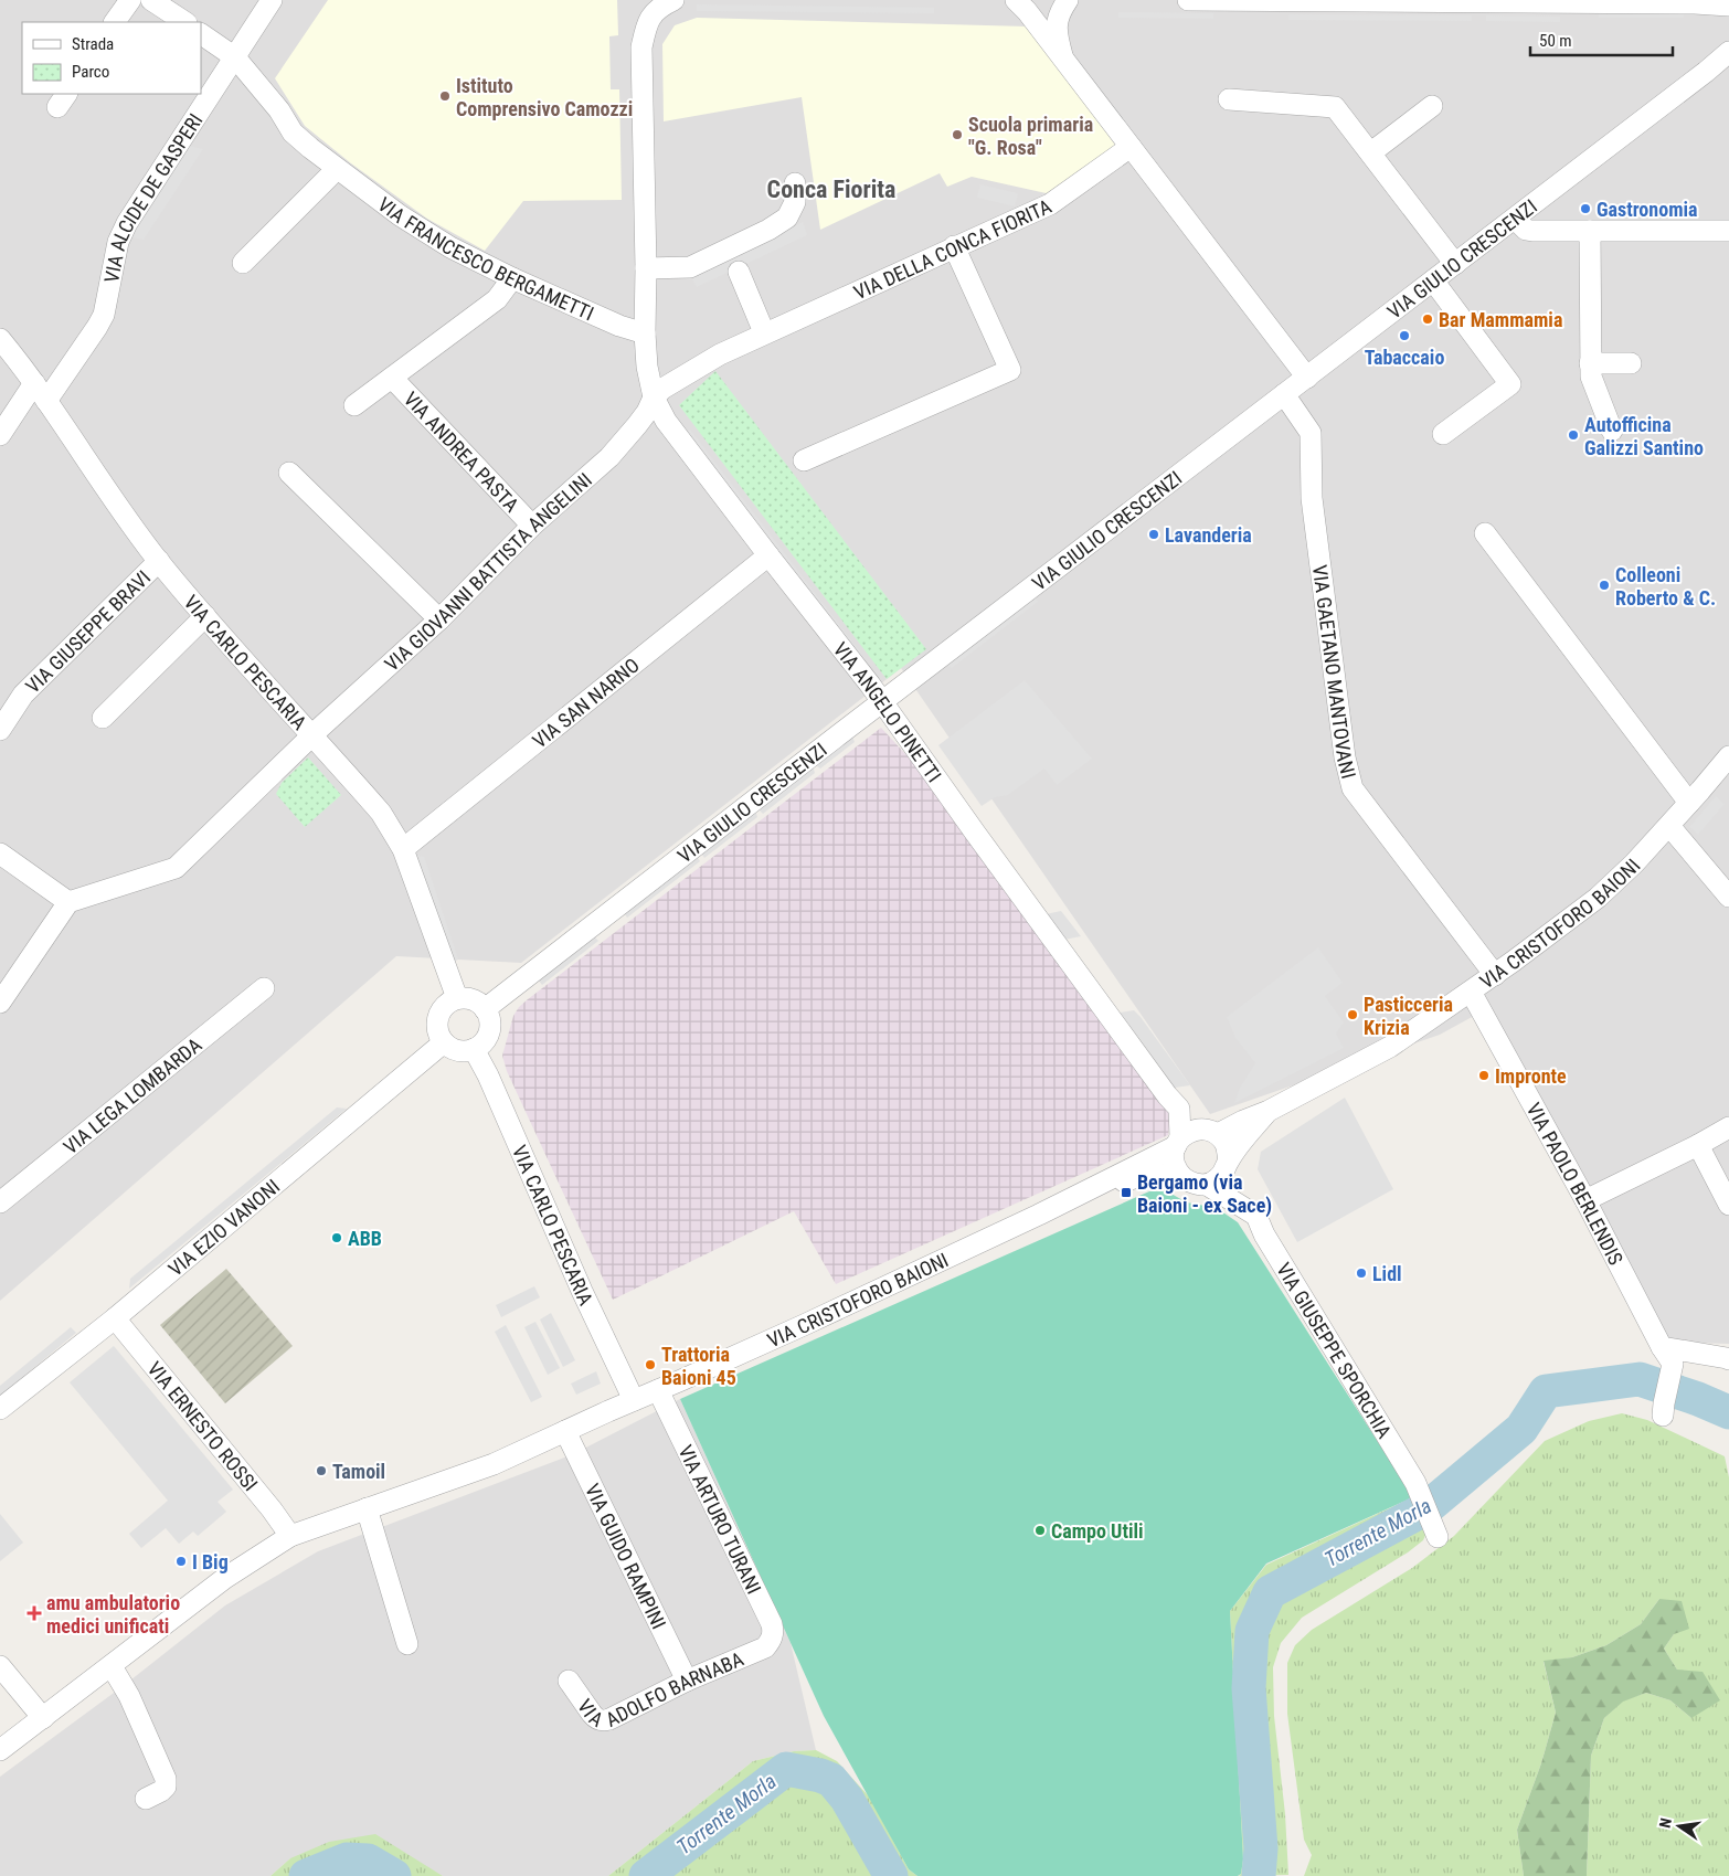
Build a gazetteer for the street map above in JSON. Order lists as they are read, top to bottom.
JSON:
{
  "streets": {
    "street": [
      "VIA ALCIDE DE GASPERI",
      "VIA DELLA CONCA FIORITA",
      "VIA FRANCESCO BERGAMETTI",
      "VIA GIULIO CRESCENZI",
      "VIA ANDREA PASTA",
      "VIA GIOVANNI BATTISTA ANGELINI",
      "VIA GIUSEPPE BRAVI",
      "VIA CARLO PESCARIA",
      "VIA GAETANO MANTOVANI",
      "VIA SAN NARNO",
      "VIA ANGELO PINETTI",
      "VIA CRISTOFORO BAIONI",
      "VIA LEGA LOMBARDA",
      "VIA PAOLO BERLENDIS",
      "VIA EZIO VANONI",
      "VIA GIUSEPPE SPORCHIA",
      "VIA ERNESTO ROSSI",
      "VIA ARTURO TURANI",
      "VIA GUIDO RAMPINI",
      "VIA ADOLFO BARNABA"
    ]
  },
  "crossings": [
    ["VIA ALCIDE DE GASPERI", "VIA FRANCESCO BERGAMETTI"],
    ["VIA ALCIDE DE GASPERI", "VIA CARLO PESCARIA"],
    ["VIA DELLA CONCA FIORITA", "VIA GIOVANNI BATTISTA ANGELINI"],
    ["VIA DELLA CONCA FIORITA", "VIA ANGELO PINETTI"],
    ["VIA FRANCESCO BERGAMETTI", "VIA ANDREA PASTA"],
    ["VIA FRANCESCO BERGAMETTI", "VIA ANGELO PINETTI"],
    ["VIA GIULIO CRESCENZI", "VIA CARLO PESCARIA"],
    ["VIA GIULIO CRESCENZI", "VIA GAETANO MANTOVANI"],
    ["VIA GIULIO CRESCENZI", "VIA ANGELO PINETTI"],
    ["VIA GIULIO CRESCENZI", "VIA EZIO VANONI"],
    ["VIA ANDREA PASTA", "VIA GIOVANNI BATTISTA ANGELINI"],
    ["VIA GIOVANNI BATTISTA ANGELINI", "VIA CARLO PESCARIA"],
    ["VIA GIOVANNI BATTISTA ANGELINI", "VIA ANGELO PINETTI"],
    ["VIA GIUSEPPE BRAVI", "VIA CARLO PESCARIA"],
    ["VIA CARLO PESCARIA", "VIA SAN NARNO"],
    ["VIA CARLO PESCARIA", "VIA CRISTOFORO BAIONI"],
    ["VIA CARLO PESCARIA", "VIA EZIO VANONI"],
    ["VIA GAETANO MANTOVANI", "VIA CRISTOFORO BAIONI"],
    ["VIA SAN NARNO", "VIA ANGELO PINETTI"],
    ["VIA ANGELO PINETTI", "VIA CRISTOFORO BAIONI"],
    ["VIA ANGELO PINETTI", "VIA GIUSEPPE SPORCHIA"],
    ["VIA CRISTOFORO BAIONI", "VIA PAOLO BERLENDIS"],
    ["VIA CRISTOFORO BAIONI", "VIA GIUSEPPE SPORCHIA"],
    ["VIA CRISTOFORO BAIONI", "VIA ERNESTO ROSSI"],
    ["VIA CRISTOFORO BAIONI", "VIA ARTURO TURANI"],
    ["VIA CRISTOFORO BAIONI", "VIA GUIDO RAMPINI"],
    ["VIA EZIO VANONI", "VIA ERNESTO ROSSI"],
    ["VIA ARTURO TURANI", "VIA ADOLFO BARNABA"],
    ["VIA GUIDO RAMPINI", "VIA ADOLFO BARNABA"]
  ],
  "districts": ["Conca Fiorita"],
  "water": ["Torrente Morla"],
  "places": {
    "other": [
      "Istituto Comprensivo Camozzi",
      "Scuola primaria \"G. Rosa\"",
      "Gastronomia",
      "Bar Mammamia",
      "Tabaccaio",
      "Autofficina Galizzi Santino",
      "Lavanderia",
      "Colleoni Roberto & C.",
      "Pasticceria Krizia",
      "Impronte",
      "ABB",
      "Lidl",
      "Trattoria Baioni 45",
      "Tamoil",
      "Campo Utili",
      "I Big"
    ],
    "transit": ["Bergamo (via Baioni - ex Sace)"],
    "health": ["amu ambulatorio medici unificati"]
  },
  "legend": ["Strada", "Parco"],
  "scale_bar": "50 m",
  "north": "left"
}
